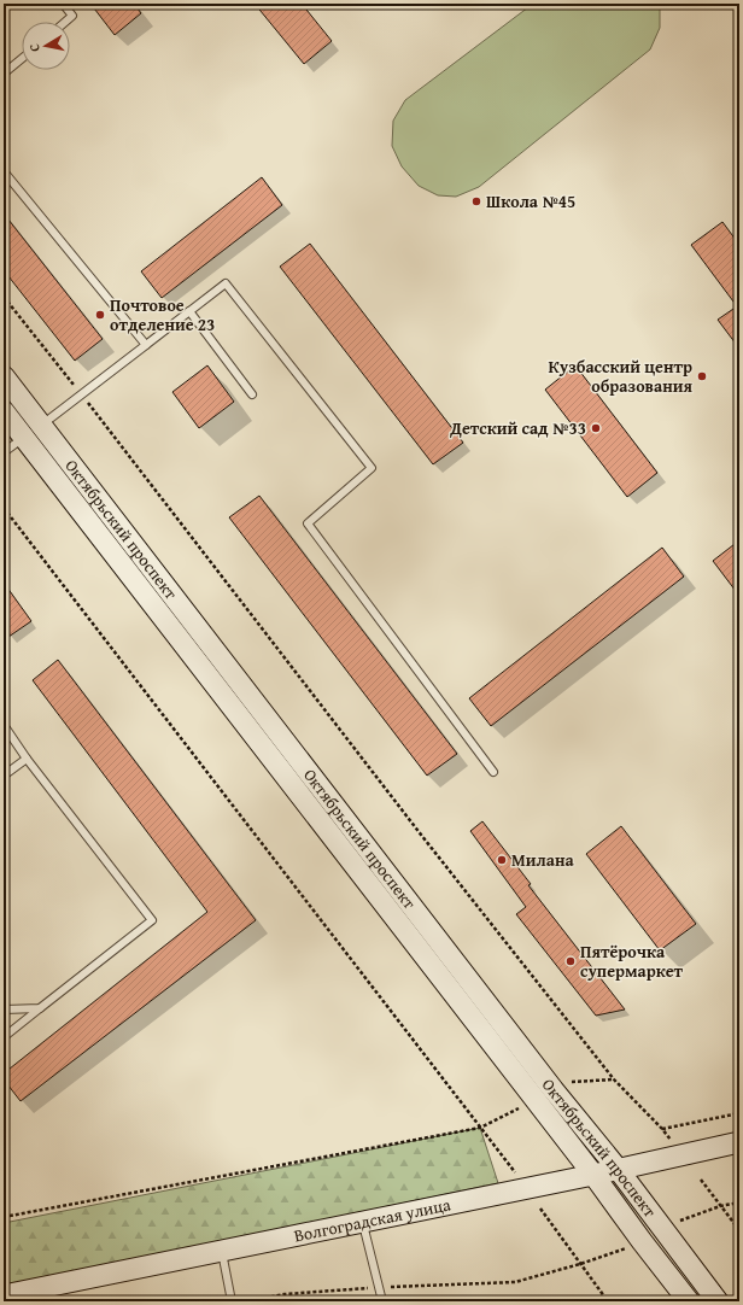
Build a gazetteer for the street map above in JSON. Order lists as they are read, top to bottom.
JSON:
{
  "streets": {
    "main road": ["Октябрьский проспект", "Волгоградская улица"]
  },
  "crossings": [
    ["Октябрьский проспект", "Волгоградская улица"]
  ],
  "places": [
    "Школа №45",
    "Почтовое отделение 23",
    "Кузбасский центр образования",
    "Детский сад №33",
    "Милана",
    "Пятёрочка супермаркет"
  ],
  "north": "left"
}
